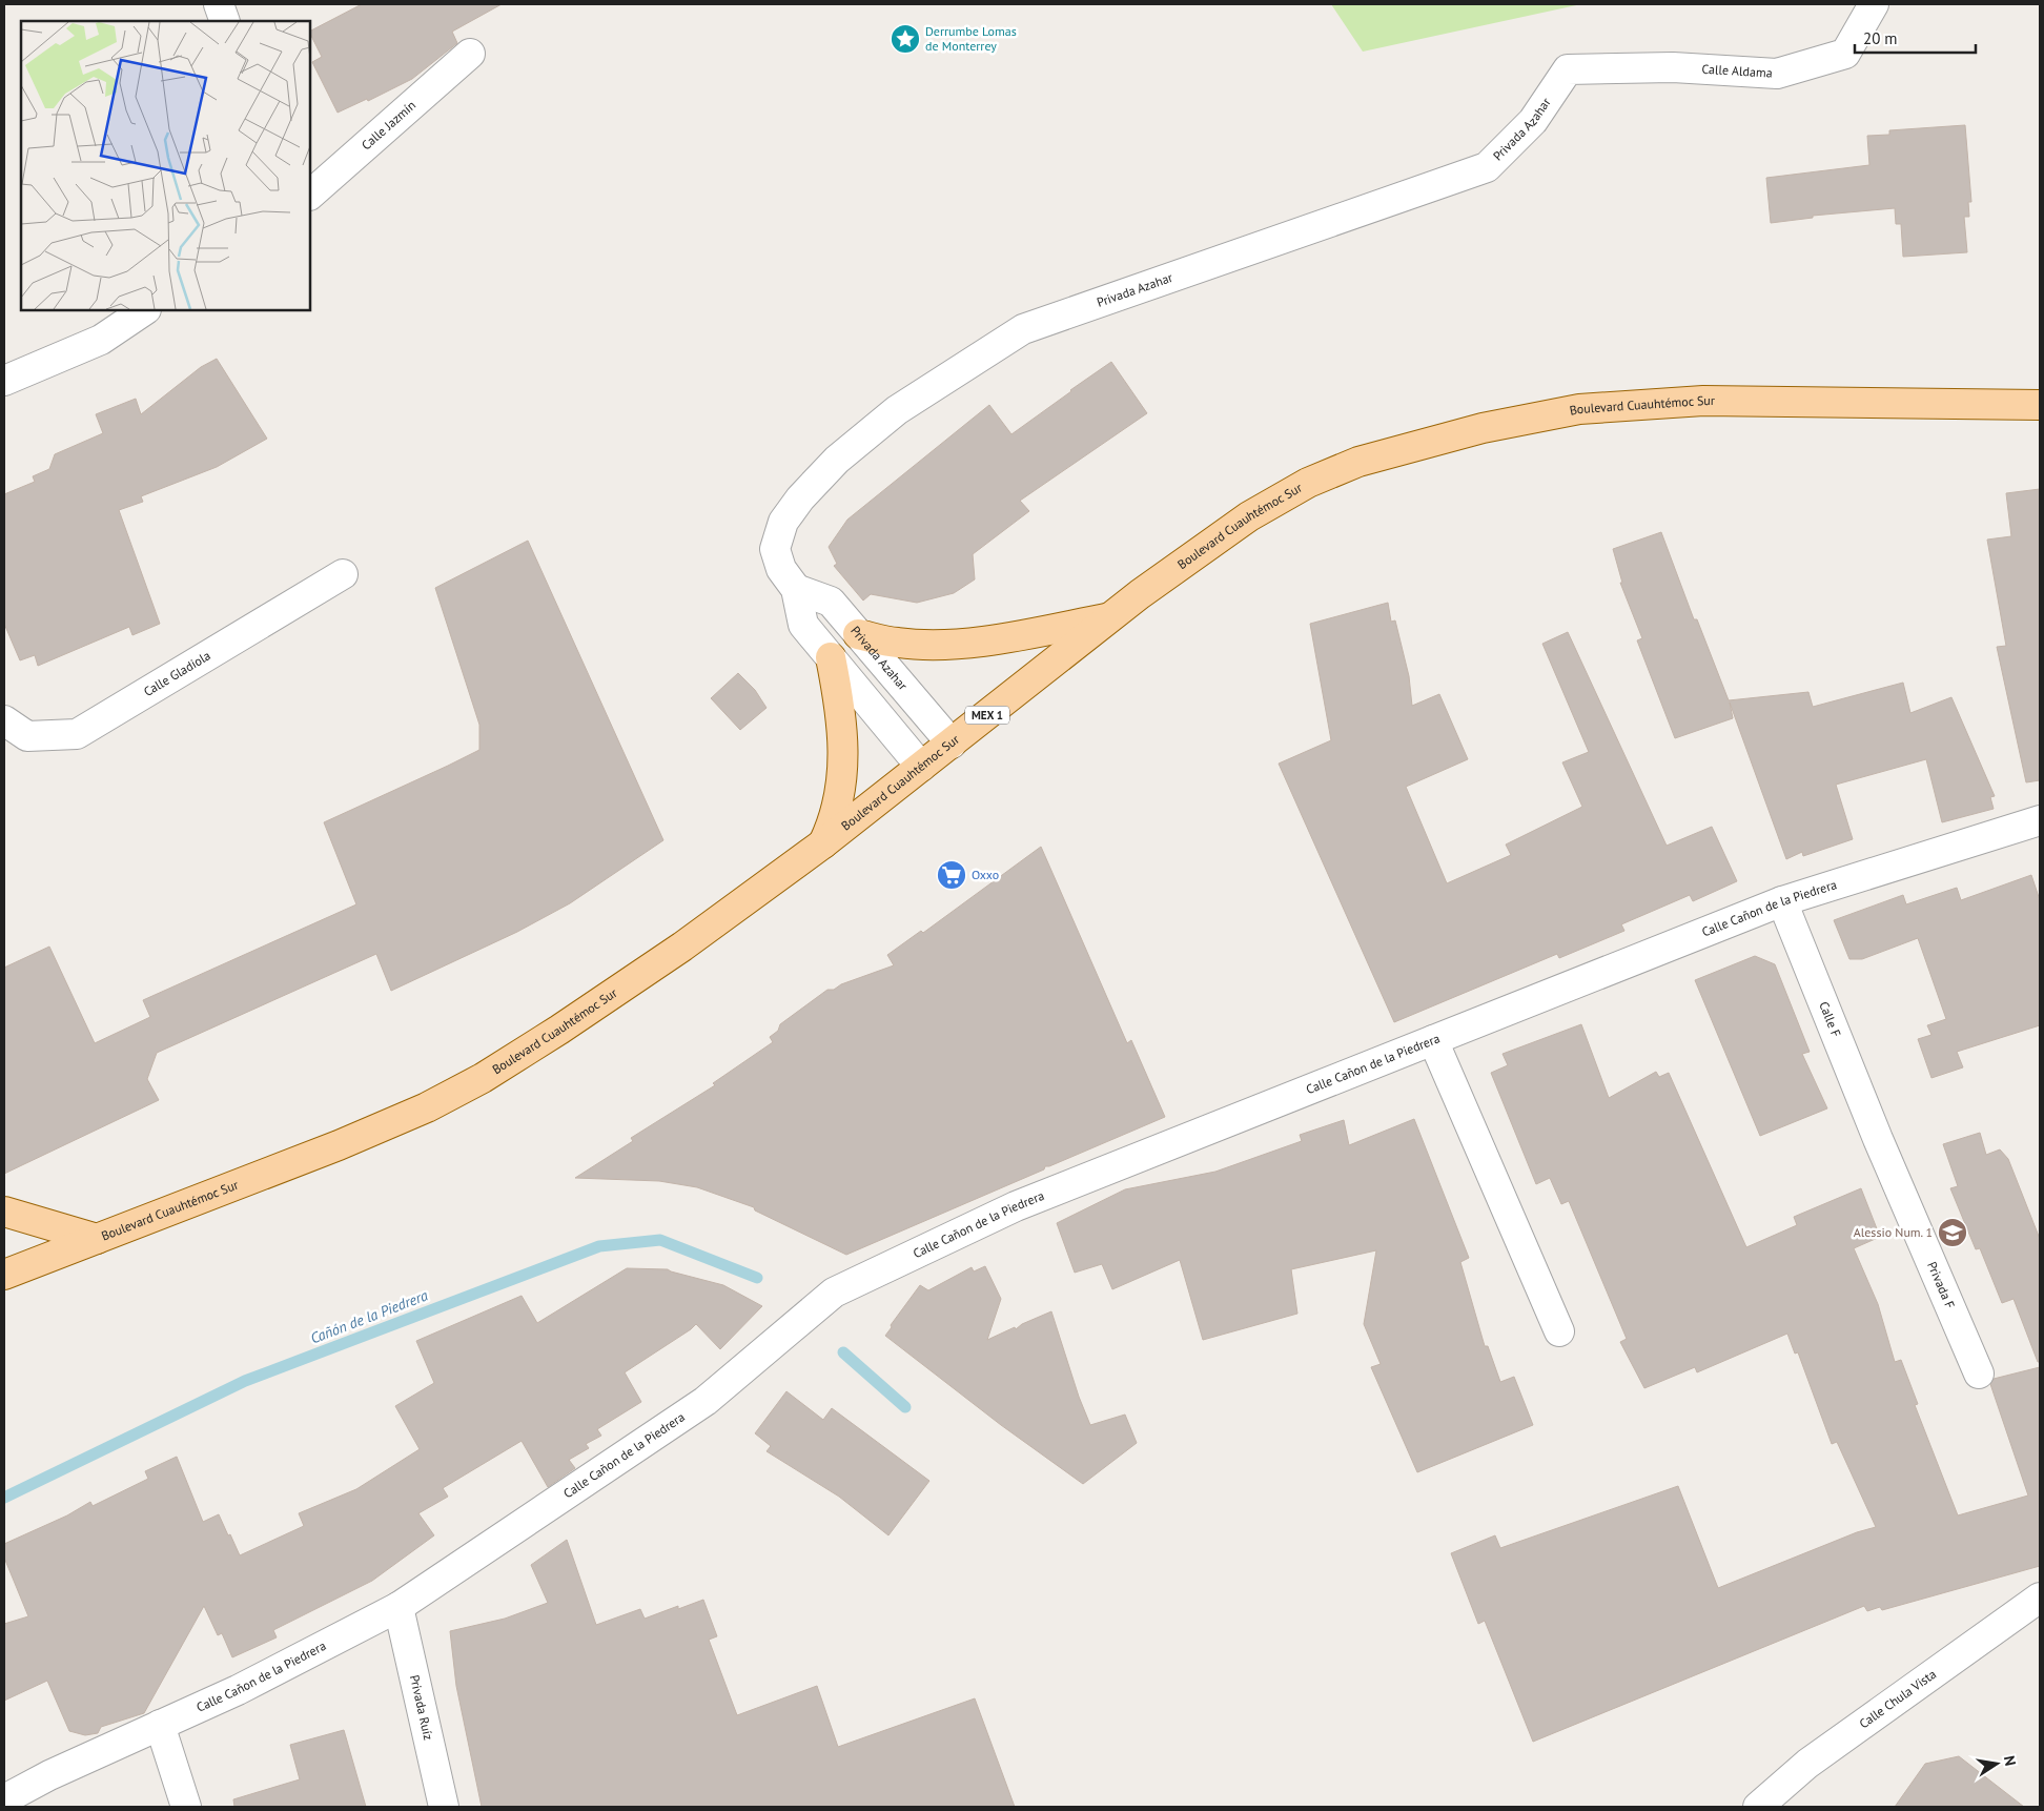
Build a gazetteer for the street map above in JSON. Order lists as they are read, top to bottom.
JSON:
{
  "streets": {
    "main road": ["Boulevard Cuauhtémoc Sur", "MEX 1"],
    "street": [
      "Calle Aldama",
      "Calle Jazmín",
      "Privada Azahar",
      "Calle Gladiola",
      "Calle Cañon de la Piedrera",
      "Calle F",
      "Privada F",
      "Calle Chula Vista",
      "Privada Ruíz"
    ]
  },
  "crossings": [
    ["Calle Aldama", "Privada Azahar"],
    ["Privada Azahar", "Boulevard Cuauhtémoc Sur"],
    ["Calle Cañon de la Piedrera", "Calle F"],
    ["Calle Cañon de la Piedrera", "Privada Ruíz"],
    ["Calle F", "Privada F"]
  ],
  "water": ["Cañón de la Piedrera"],
  "places": {
    "place": ["Derrumbe Lomas de Monterrey"],
    "supermarket": ["Oxxo"],
    "school or university": ["Alessio Num. 1"]
  },
  "scale_bar": "20 m",
  "north": "right"
}
